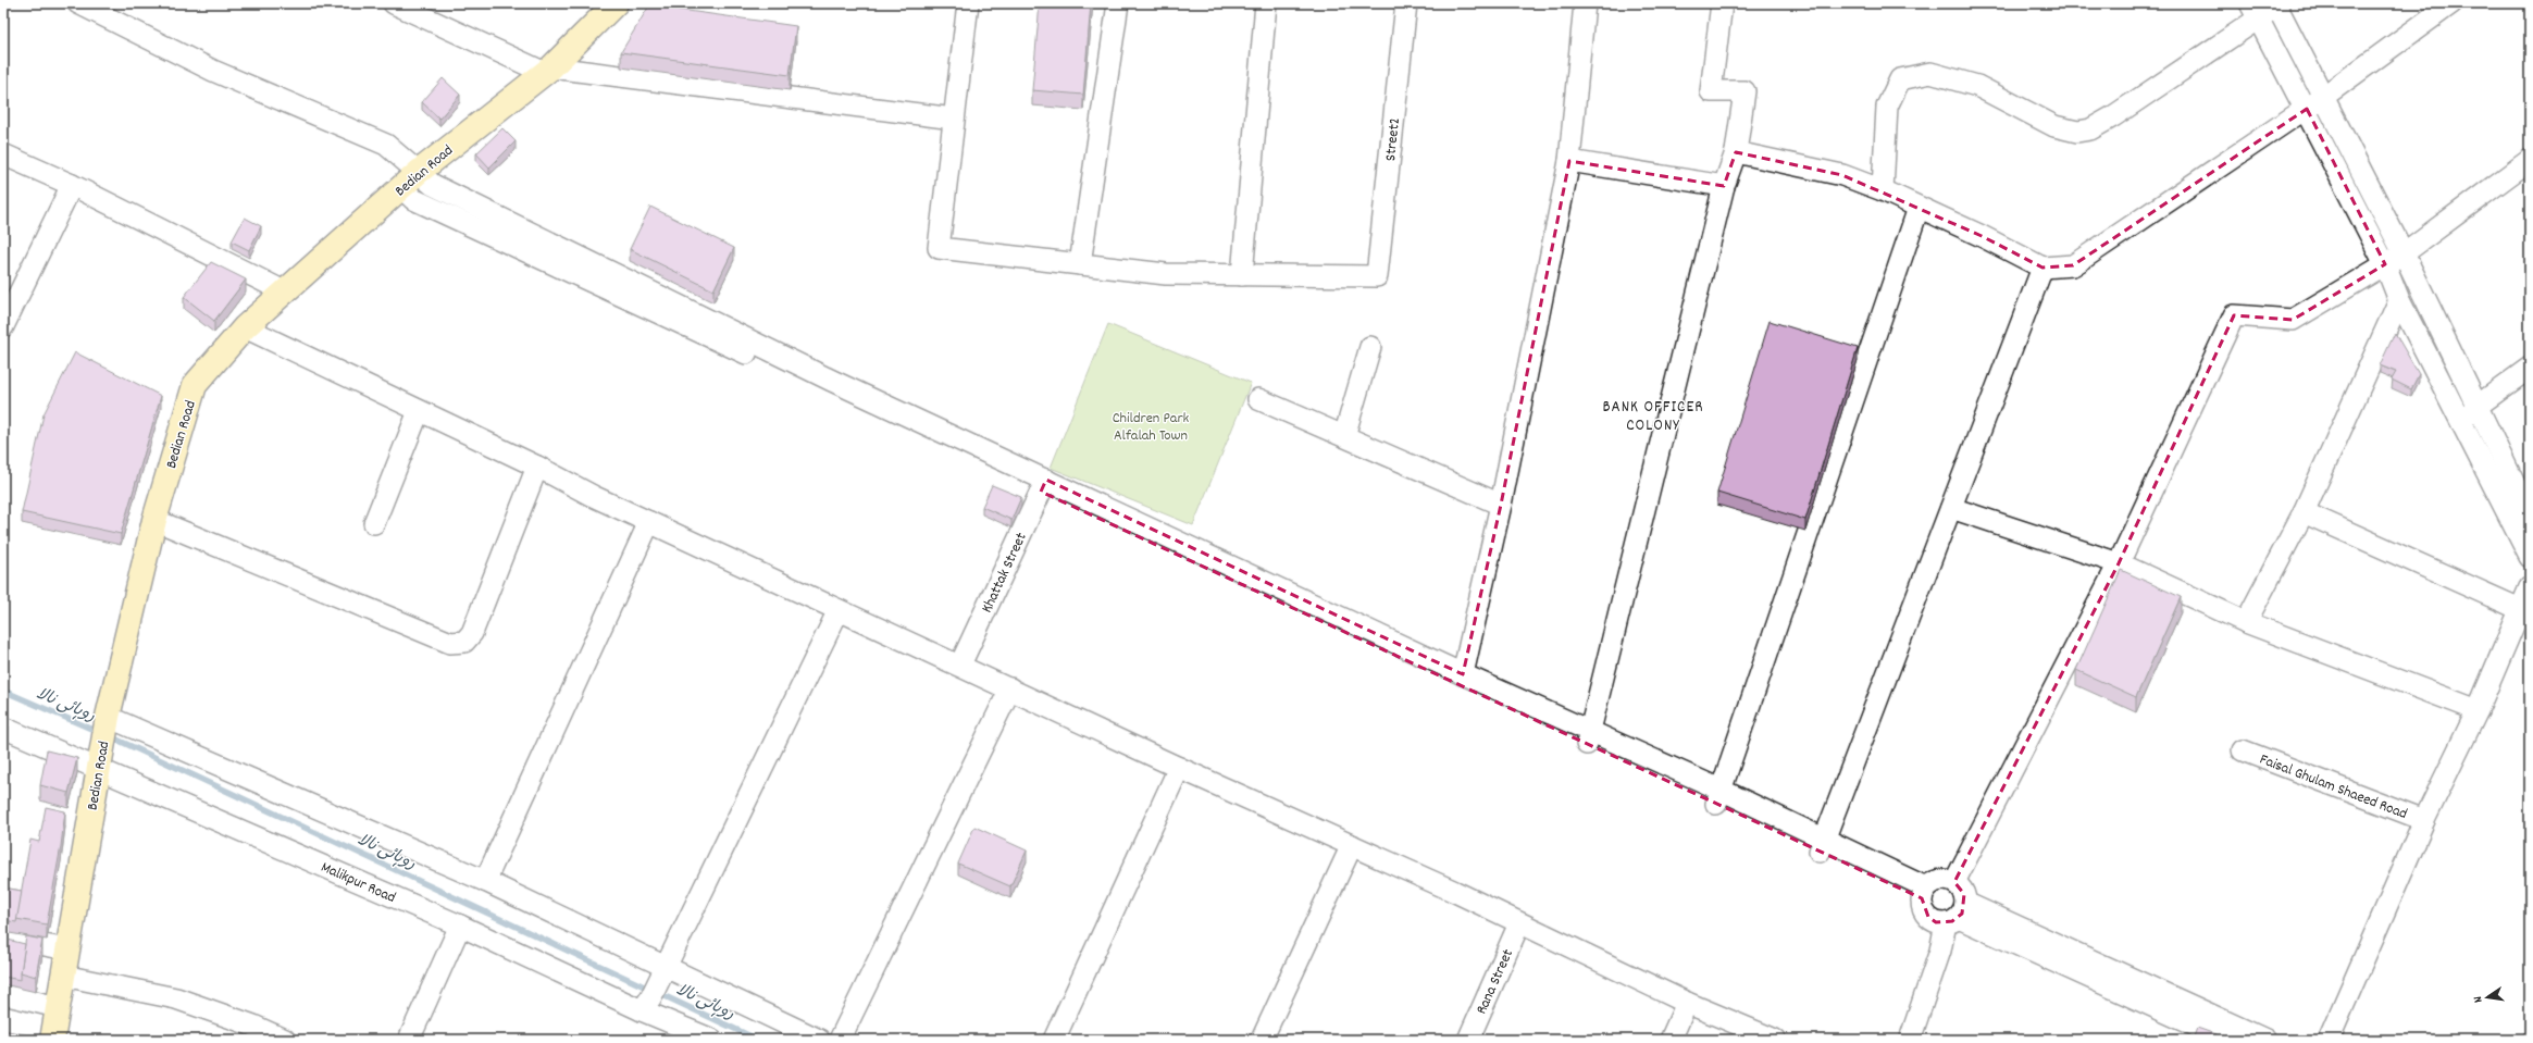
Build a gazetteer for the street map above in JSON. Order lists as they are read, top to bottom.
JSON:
{
  "streets": {
    "main road": ["Bedian Road"],
    "street": [
      "Street2",
      "Khattak Street",
      "Faisal Ghulam Shaeed Road",
      "Malikpur Road",
      "Rana Street"
    ]
  },
  "crossings": [
    ["Bedian Road", "Malikpur Road"]
  ],
  "districts": ["BANK OFFICER COLONY"],
  "water": ["روہائی نالا"],
  "parks": ["Children Park Alfalah Town"],
  "north": "left"
}
